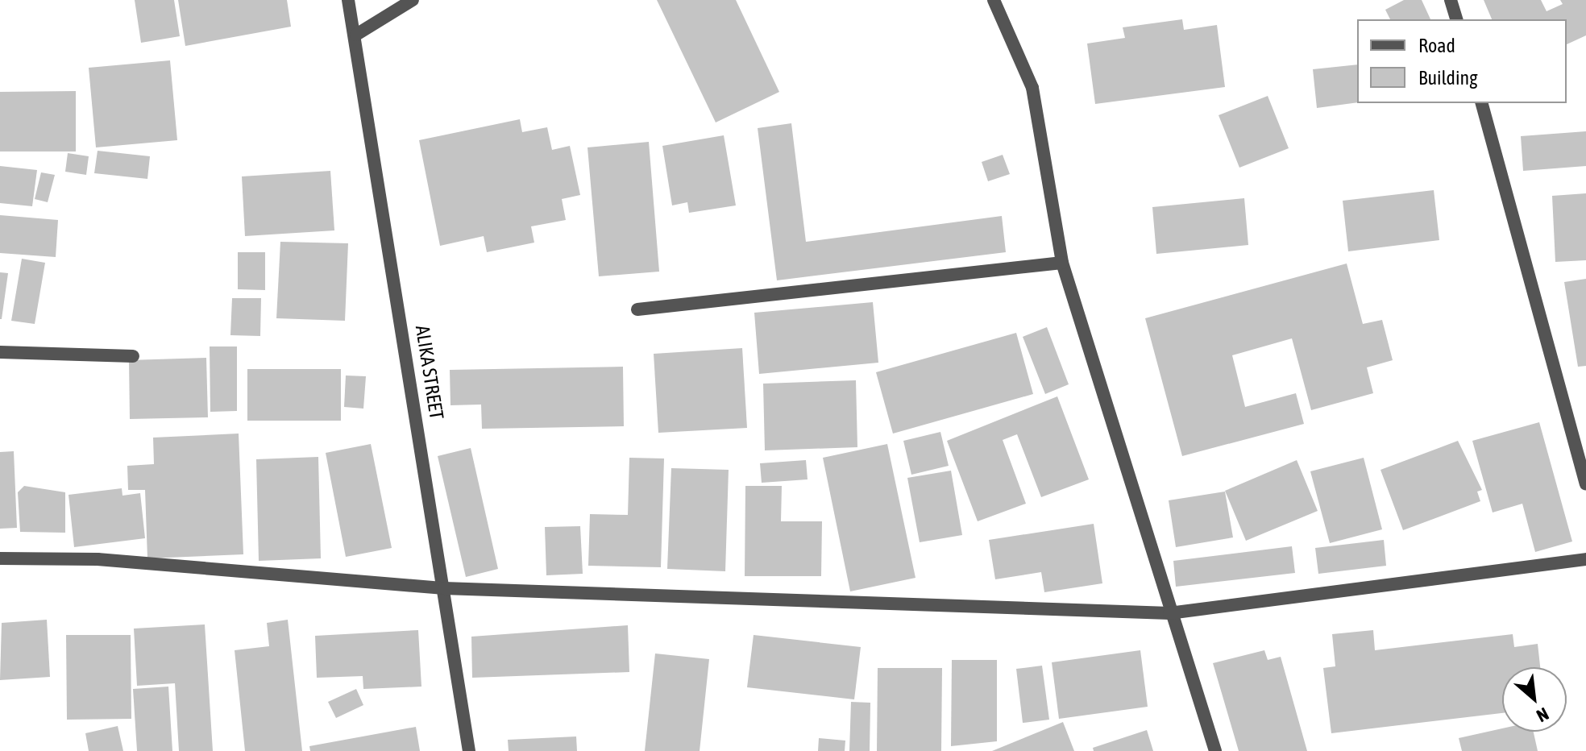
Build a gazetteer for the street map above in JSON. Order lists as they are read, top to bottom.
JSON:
{
  "streets": {
    "street": ["ALIKA STREET"]
  },
  "legend": ["Road", "Building"],
  "north": "bottom right"
}
